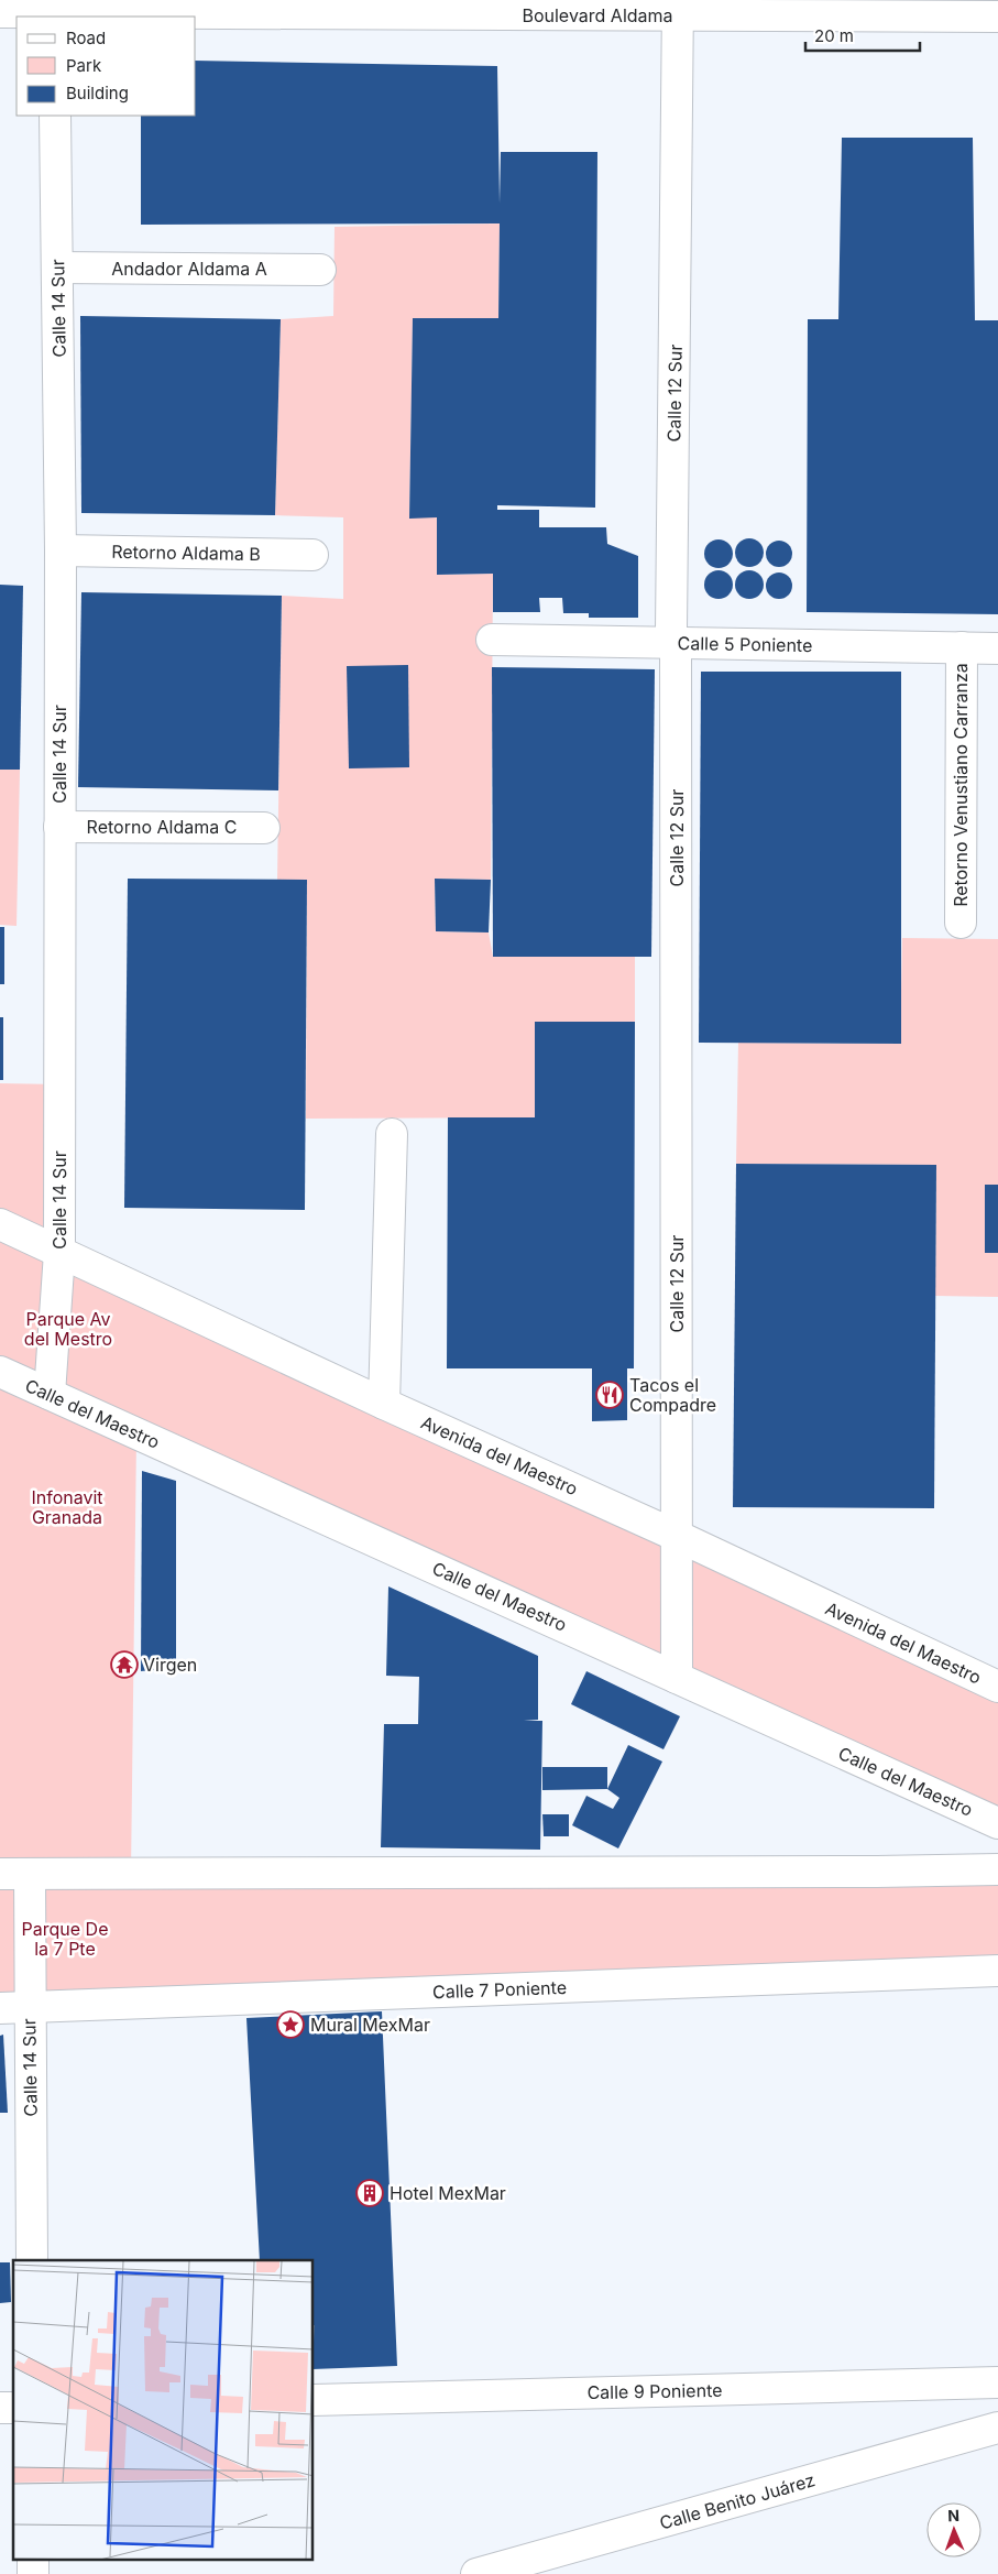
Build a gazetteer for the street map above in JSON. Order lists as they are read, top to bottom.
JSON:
{
  "streets": {
    "street": [
      "Boulevard Aldama",
      "Andador Aldama A",
      "Calle 14 Sur",
      "Calle 12 Sur",
      "Retorno Aldama B",
      "Calle 5 Poniente",
      "Retorno Venustiano Carranza",
      "Retorno Aldama C",
      "Calle del Maestro",
      "Avenida del Maestro",
      "Calle 7 Poniente",
      "Calle 9 Poniente",
      "Calle Benito Juárez"
    ]
  },
  "crossings": [
    ["Boulevard Aldama", "Calle 12 Sur"],
    ["Andador Aldama A", "Calle 14 Sur"],
    ["Calle 14 Sur", "Retorno Aldama B"],
    ["Calle 14 Sur", "Retorno Aldama C"],
    ["Calle 14 Sur", "Calle del Maestro"],
    ["Calle 14 Sur", "Avenida del Maestro"],
    ["Calle 14 Sur", "Calle 7 Poniente"],
    ["Calle 12 Sur", "Calle 5 Poniente"],
    ["Calle 12 Sur", "Calle del Maestro"],
    ["Calle 12 Sur", "Avenida del Maestro"],
    ["Calle 5 Poniente", "Retorno Venustiano Carranza"]
  ],
  "parks": ["Parque Av del Mestro", "Infonavit Granada", "Parque De la 7 Pte"],
  "places": {
    "restaurant": ["Tacos el Compadre"],
    "temple": ["Virgen"],
    "place": ["Mural MexMar"],
    "building": ["Hotel MexMar"]
  },
  "legend": ["Road", "Park", "Building"],
  "scale_bar": "20 m",
  "north": "top"
}
